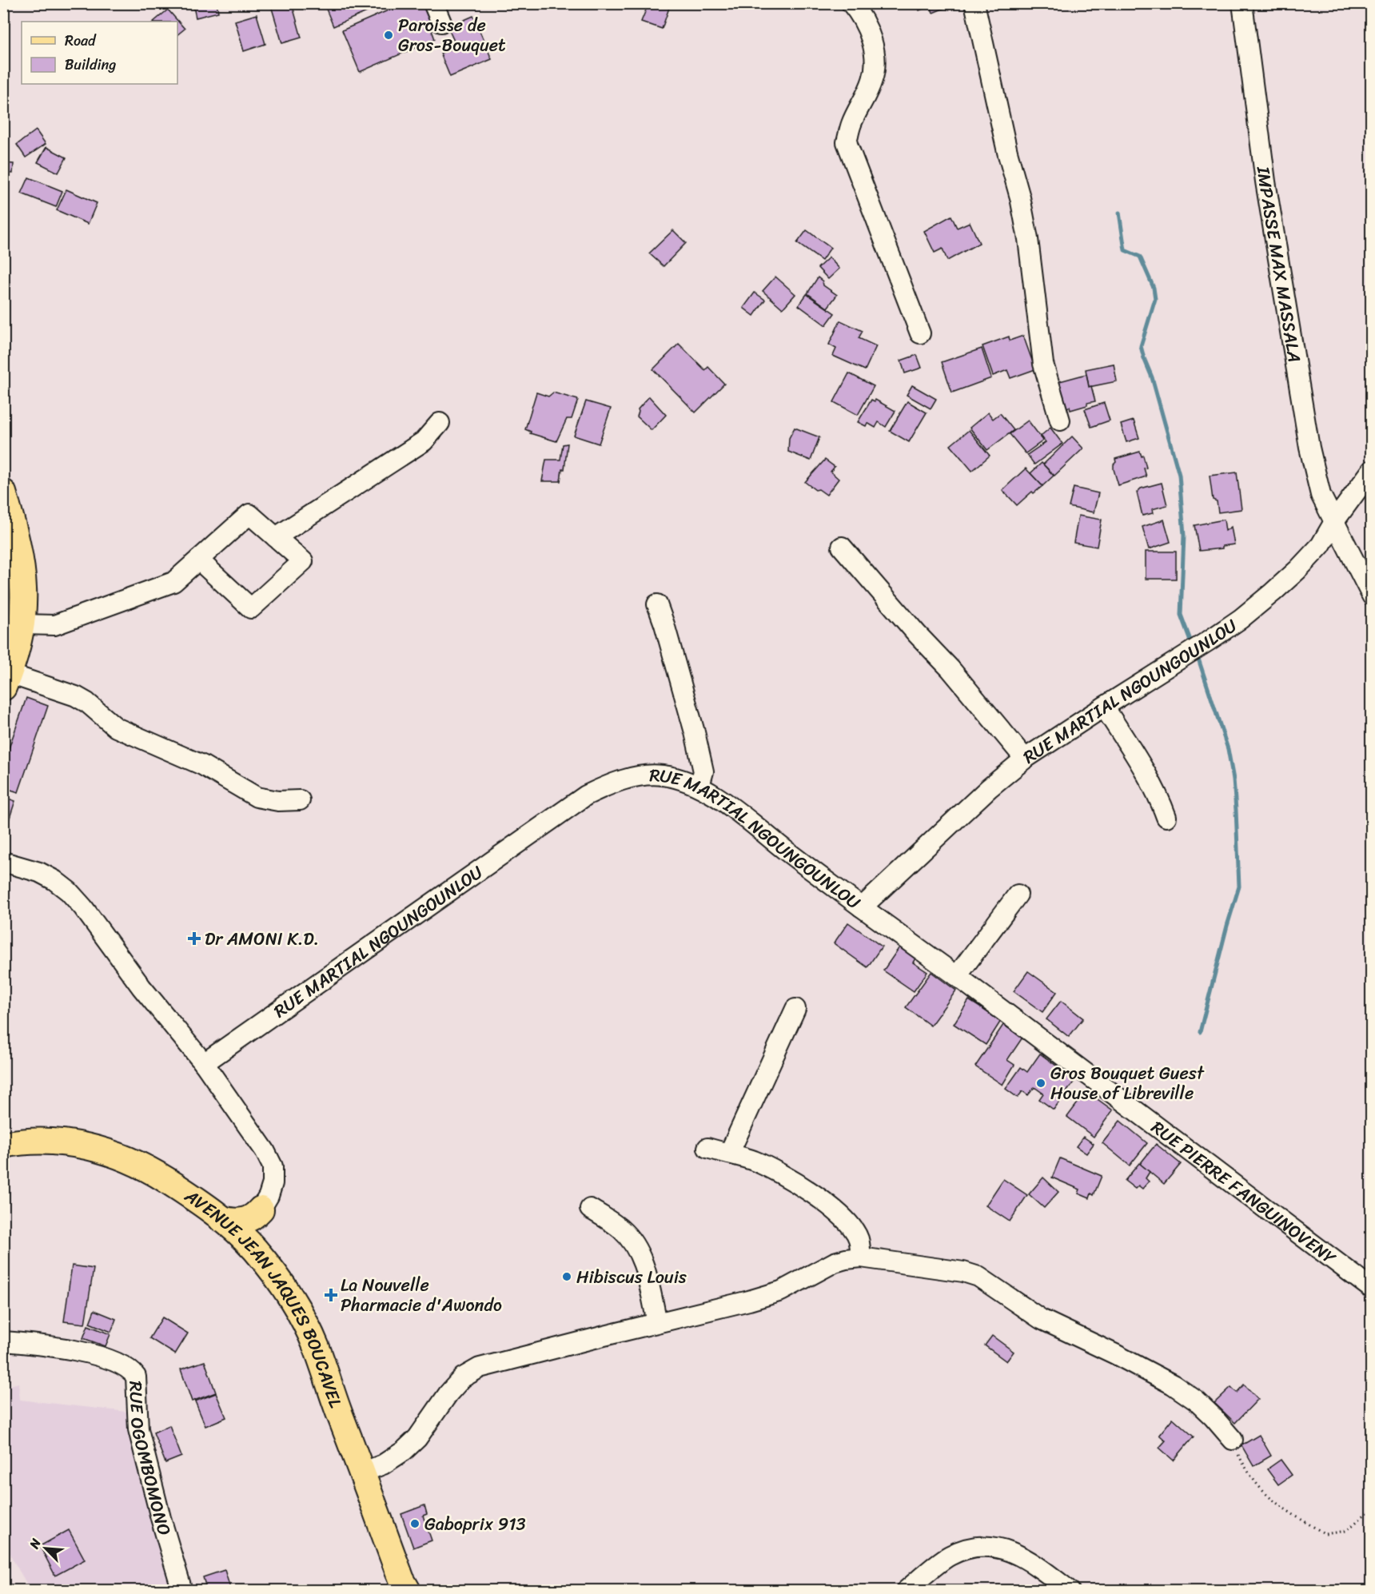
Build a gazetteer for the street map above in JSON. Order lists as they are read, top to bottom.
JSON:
{
  "streets": {
    "main road": ["AVENUE JEAN JAQUES BOUCAVEL"],
    "street": [
      "IMPASSE MAX MASSALA",
      "RUE MARTIAL NGOUNGOUNLOU",
      "RUE PIERRE FANGUINOVENY",
      "RUE OGOMBOMONO"
    ]
  },
  "crossings": [
    ["IMPASSE MAX MASSALA", "RUE MARTIAL NGOUNGOUNLOU"],
    ["RUE MARTIAL NGOUNGOUNLOU", "RUE PIERRE FANGUINOVENY"]
  ],
  "places": {
    "other": [
      "Paroisse de Gros-Bouquet",
      "Gros Bouquet Guest House of Libreville",
      "Hibiscus Louis",
      "Gaboprix 913"
    ],
    "health": ["Dr AMONI K.D.", "La Nouvelle Pharmacie d'Awondo"]
  },
  "legend": ["Road", "Building"],
  "north": "top left"
}
